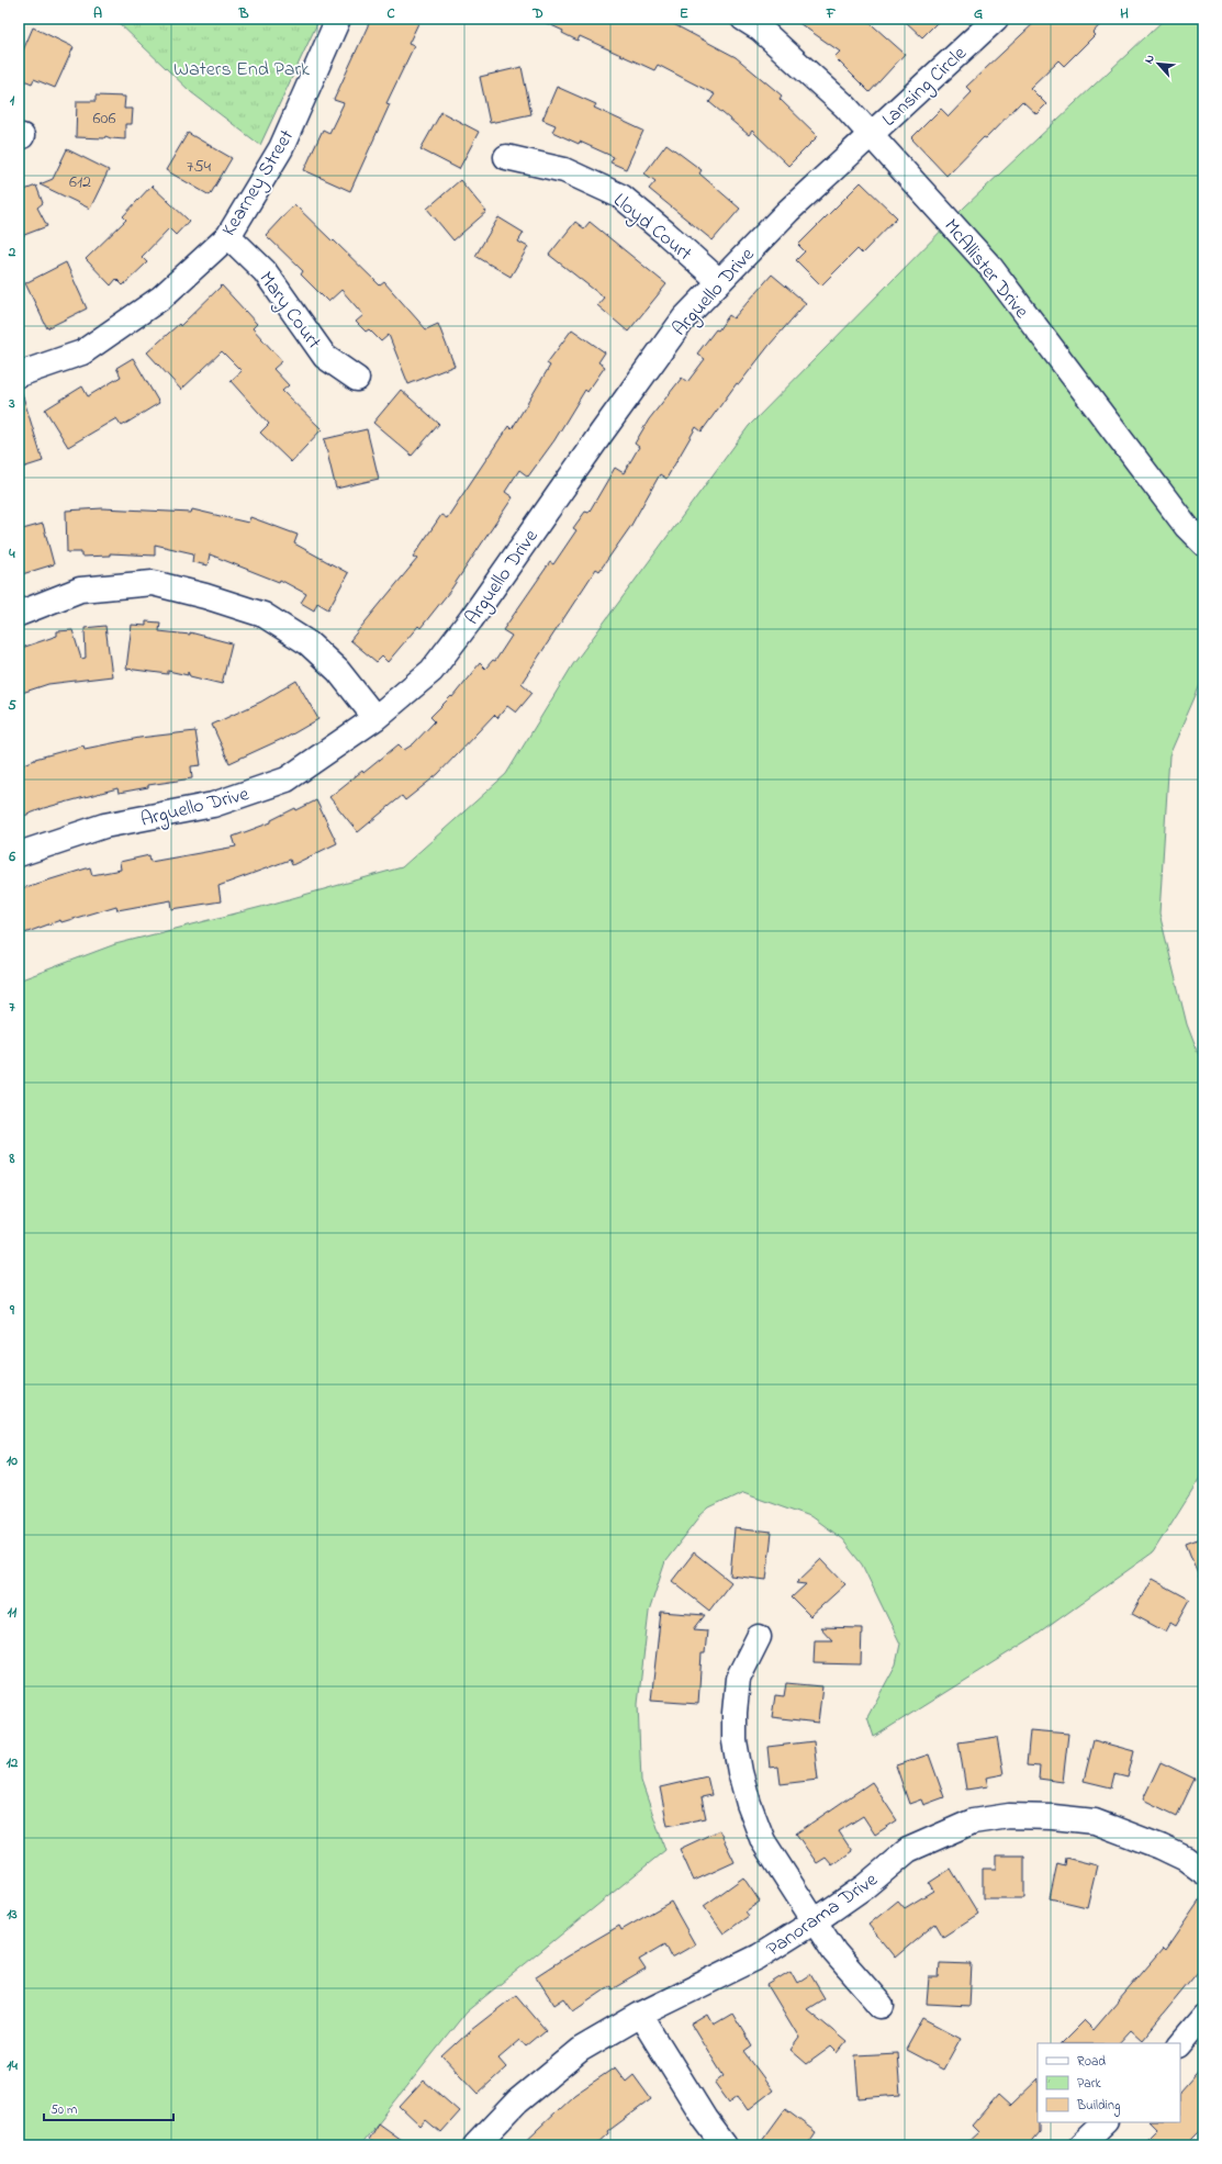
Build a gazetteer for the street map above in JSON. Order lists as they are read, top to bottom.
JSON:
{
  "streets": {
    "street": [
      "Lansing Circle",
      "Kearney Street",
      "Lloyd Court",
      "McAllister Drive",
      "Arguello Drive",
      "Mary Court",
      "Panorama Drive"
    ]
  },
  "crossings": [
    ["Lansing Circle", "McAllister Drive"],
    ["Lansing Circle", "Arguello Drive"],
    ["Kearney Street", "Mary Court"],
    ["Lloyd Court", "Arguello Drive"],
    ["McAllister Drive", "Arguello Drive"]
  ],
  "parks": ["Waters End Park"],
  "house_numbers": ["606", "754", "612"],
  "legend": ["Road", "Park", "Building"],
  "scale_bar": "50 m",
  "north": "top left",
  "grid": {
    "columns": [
      "A",
      "B",
      "C",
      "D",
      "E",
      "F",
      "G",
      "H"
    ],
    "rows": [
      "1",
      "2",
      "3",
      "4",
      "5",
      "6",
      "7",
      "8",
      "9",
      "10",
      "11",
      "12",
      "13",
      "14"
    ]
  }
}
